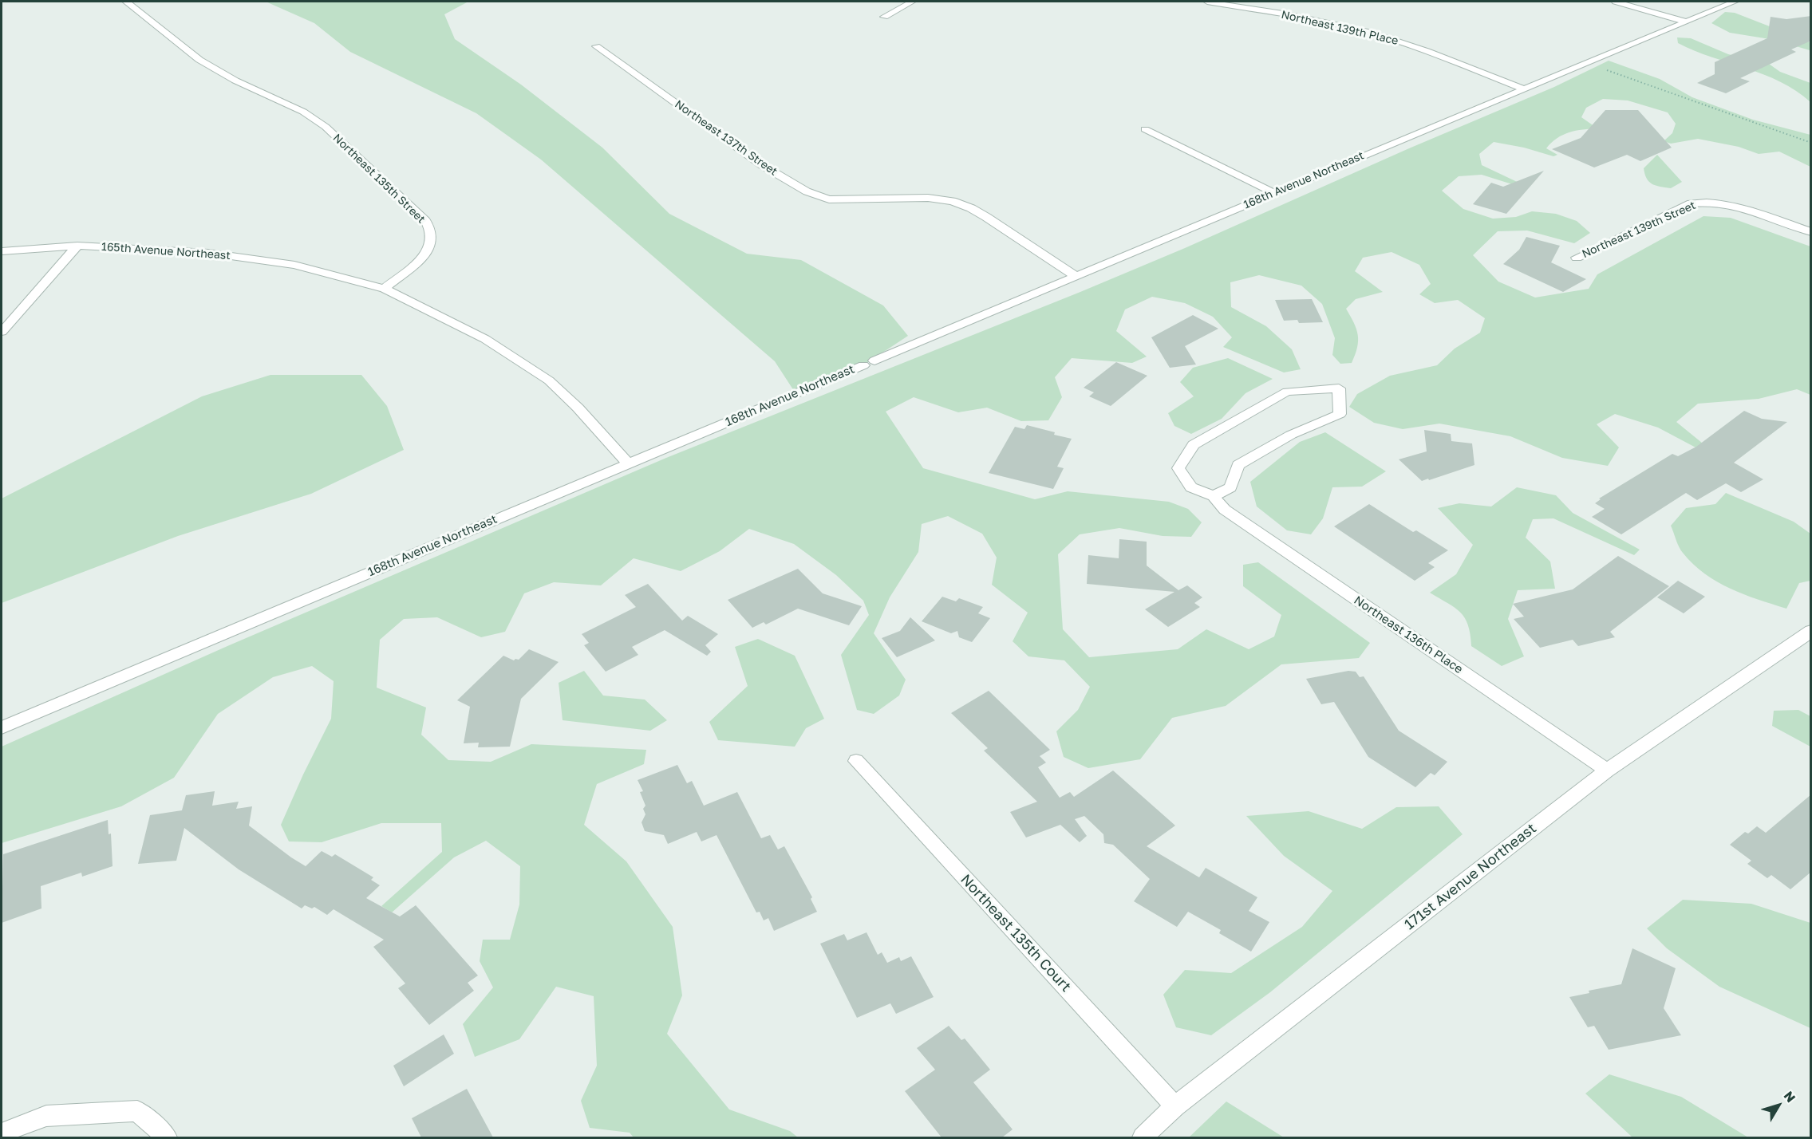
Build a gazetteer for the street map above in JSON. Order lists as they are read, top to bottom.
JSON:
{
  "streets": {
    "street": [
      "Northeast 139th Place",
      "Northeast 137th Street",
      "Northeast 135th Street",
      "168th Avenue Northeast",
      "Northeast 139th Street",
      "165th Avenue Northeast",
      "Northeast 136th Place",
      "171st Avenue Northeast",
      "Northeast 135th Court"
    ]
  },
  "crossings": [
    ["Northeast 139th Place", "168th Avenue Northeast"],
    ["Northeast 137th Street", "168th Avenue Northeast"],
    ["Northeast 135th Street", "165th Avenue Northeast"],
    ["Northeast 136th Place", "171st Avenue Northeast"],
    ["171st Avenue Northeast", "Northeast 135th Court"]
  ],
  "north": "top right"
}
